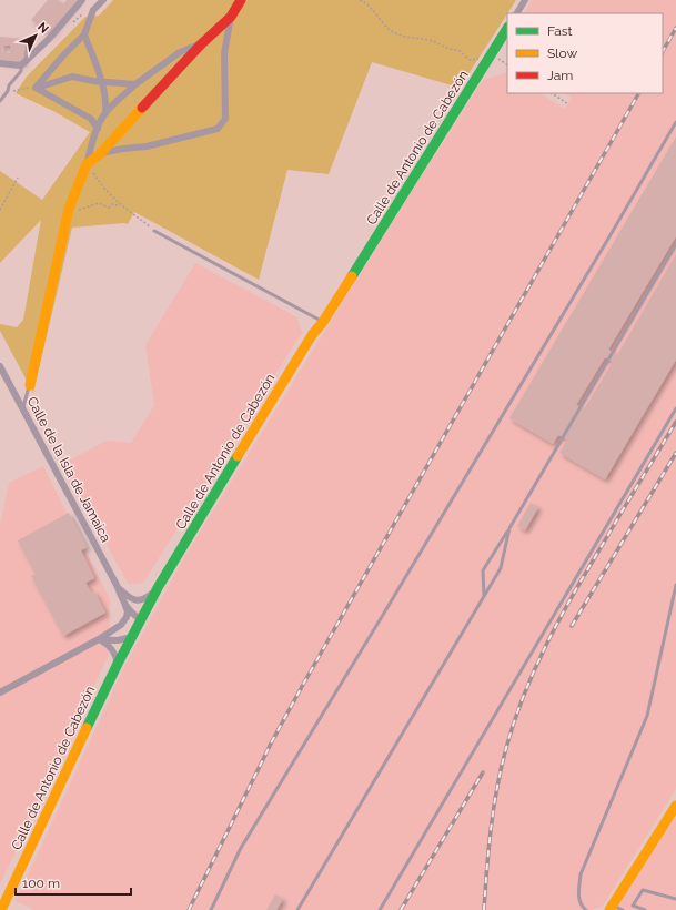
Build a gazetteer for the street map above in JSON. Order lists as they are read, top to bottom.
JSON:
{
  "streets": {
    "street": ["Calle de Antonio de Cabezón", "Calle de la Isla de Jamaica"]
  },
  "crossings": [
    ["Calle de Antonio de Cabezón", "Calle de la Isla de Jamaica"]
  ],
  "legend": ["Fast", "Slow", "Jam"],
  "scale_bar": "100 m",
  "north": "top right"
}
